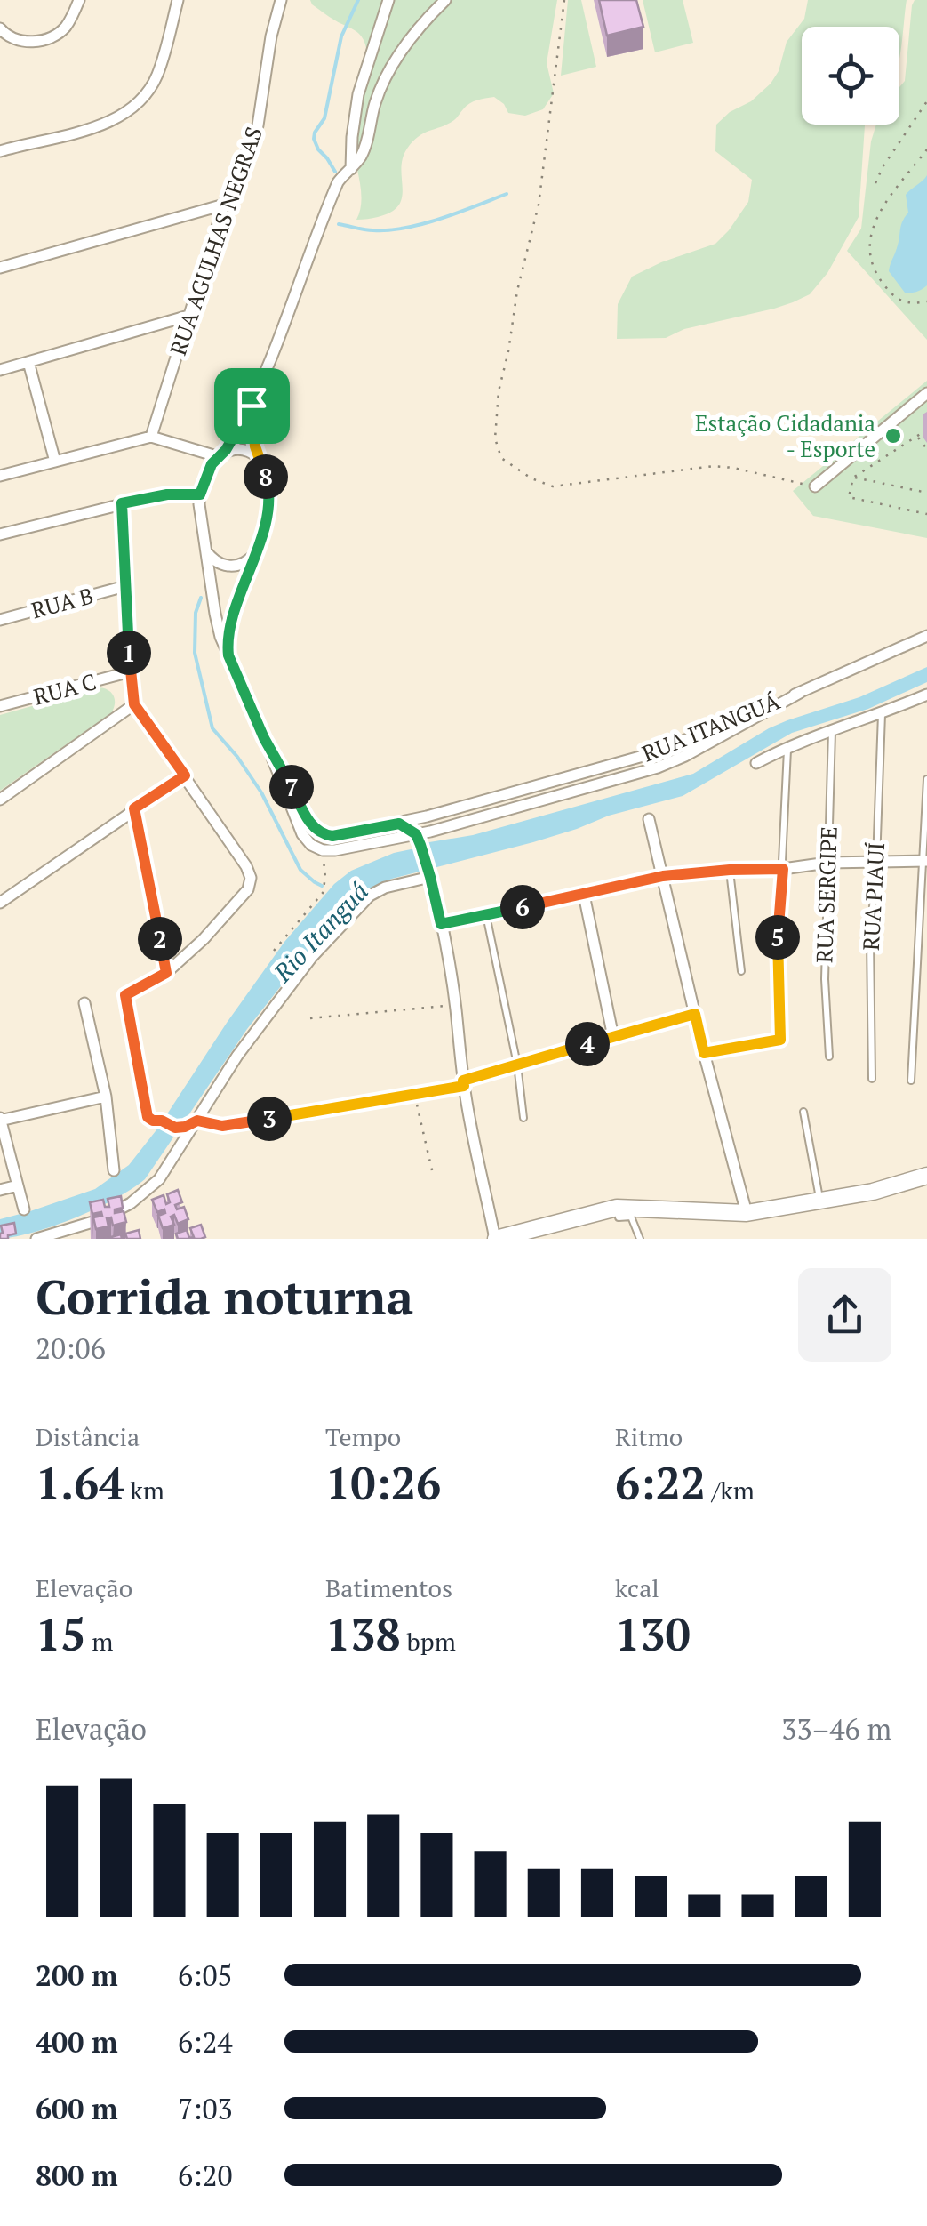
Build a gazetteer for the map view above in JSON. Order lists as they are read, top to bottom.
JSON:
{
  "streets": {
    "street": [
      "RUA AGULHAS NEGRAS",
      "RUA B",
      "RUA C",
      "RUA ITANGUÁ"
    ],
    "lane": ["RUA SERGIPE", "RUA PIAUÍ"]
  },
  "water": ["Rio Itanguá"],
  "places": ["Estação Cidadania - Esporte"],
  "page": {
    "pins": [
      "8",
      "1",
      "7",
      "6",
      "5",
      "2",
      "4",
      "3"
    ],
    "heading": ["Corrida noturna", "20:06"],
    "stats": [
      ["Distância", "1.64 km"],
      ["Tempo", "10:26"],
      ["Ritmo", "6:22 /km"],
      ["Elevação", "15 m"],
      ["Batimentos", "138 bpm"],
      ["kcal", "130"]
    ],
    "chart": ["Elevação", "33–46 m"],
    "list": [
      {
        "name": "200 m",
        "note": "6:05"
      },
      {
        "name": "400 m",
        "note": "6:24"
      },
      {
        "name": "600 m",
        "note": "7:03"
      },
      {
        "name": "800 m",
        "note": "6:20"
      }
    ]
  }
}
